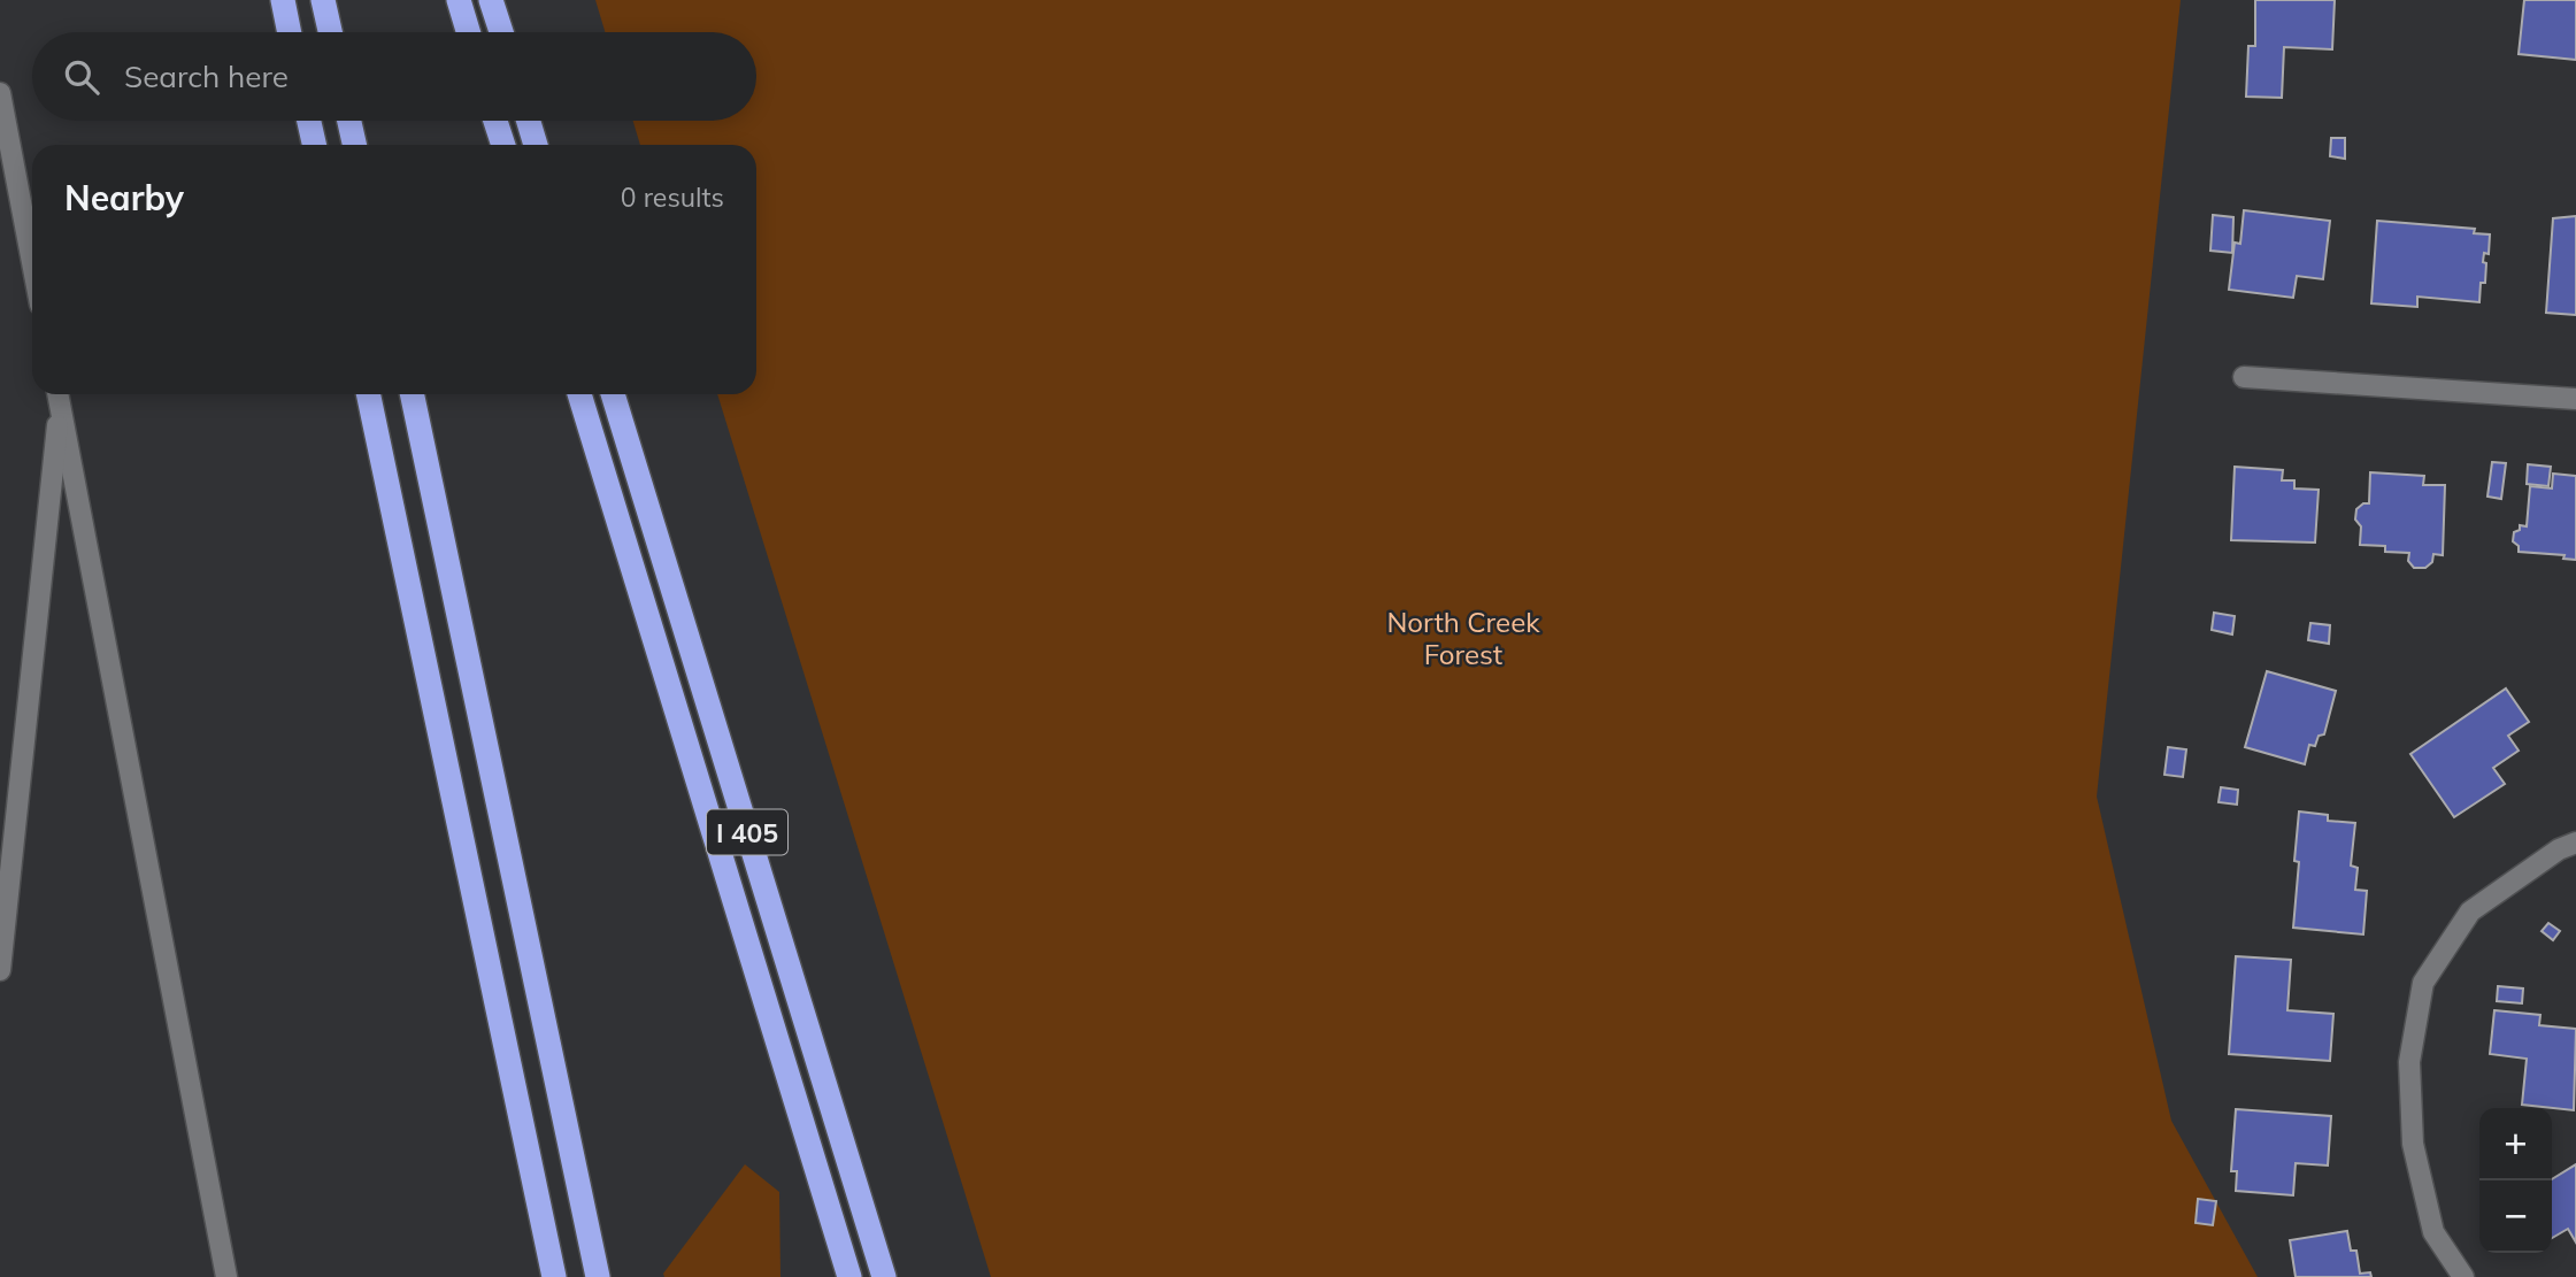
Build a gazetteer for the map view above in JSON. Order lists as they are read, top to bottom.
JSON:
{
  "streets": {
    "highway": ["I 405"]
  },
  "parks": ["North Creek Forest"],
  "page": {
    "search": "Search here",
    "heading": ["Nearby", "0 results"],
    "map_buttons": ["+", "−"]
  }
}
